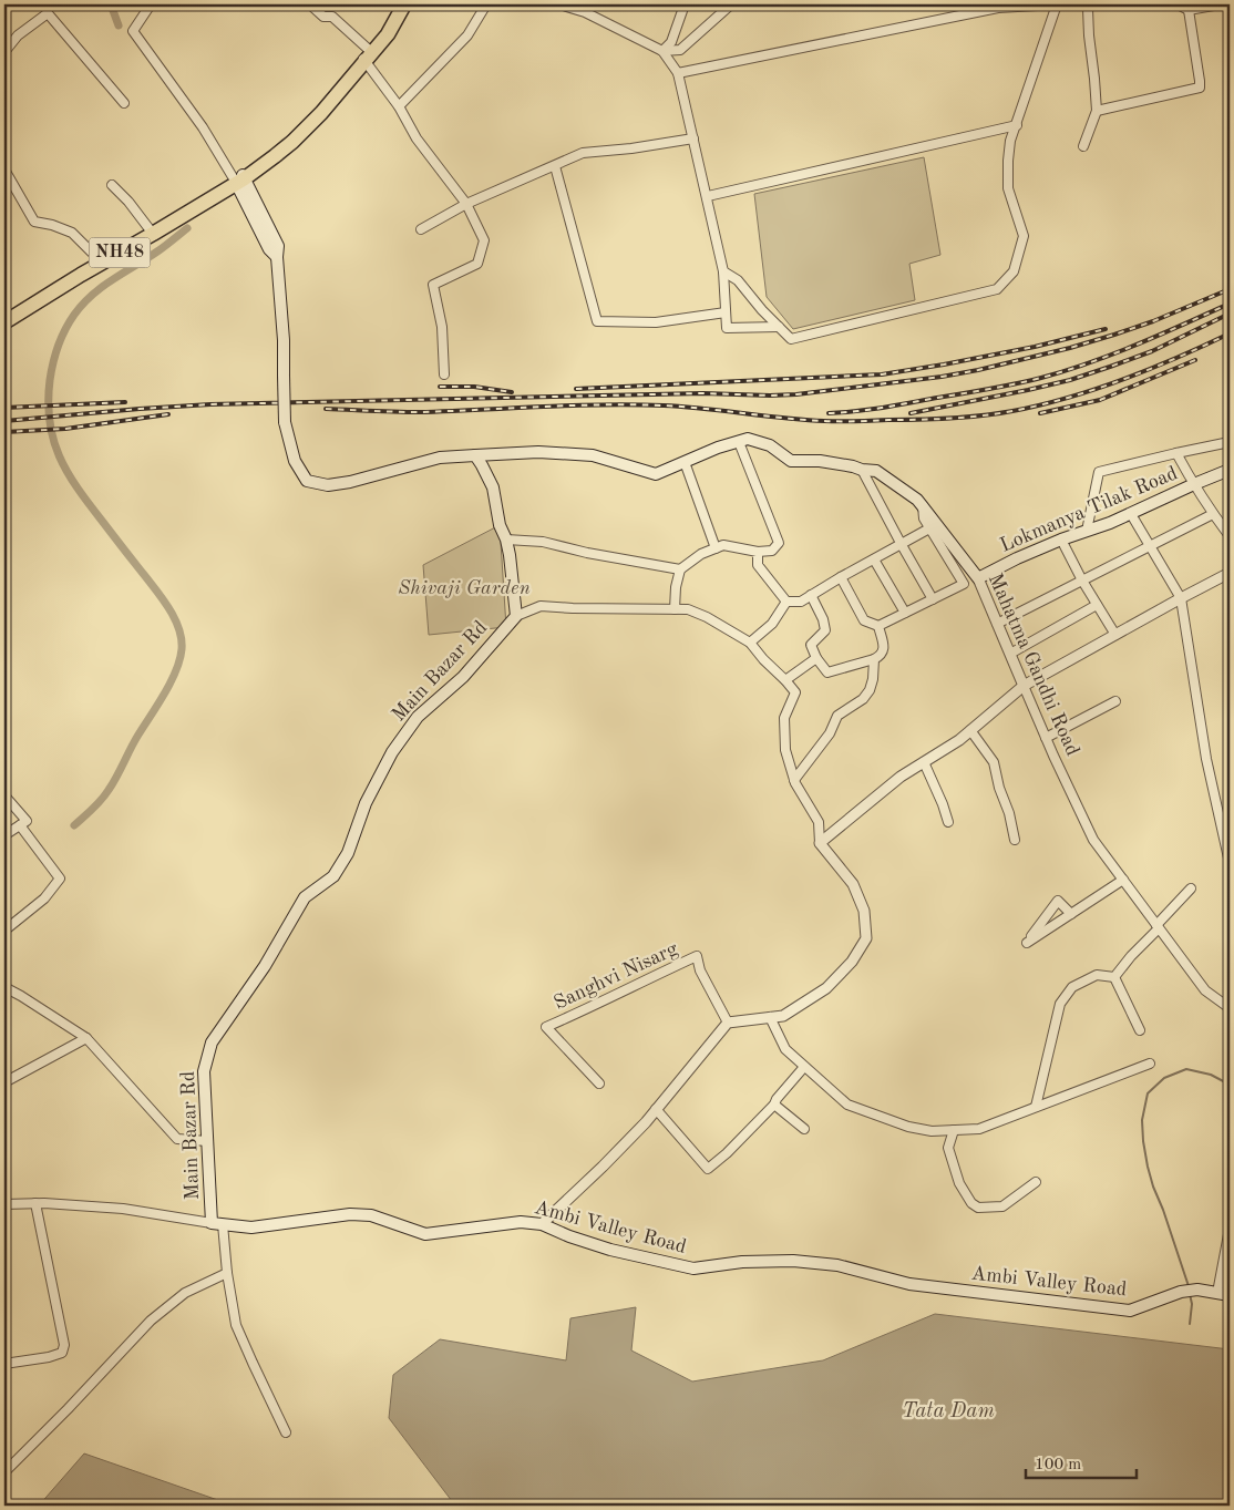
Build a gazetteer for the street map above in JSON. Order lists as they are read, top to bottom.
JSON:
{
  "streets": {
    "highway": ["NH48"],
    "main road": [
      "Lokmanya Tilak Road",
      "Mahatma Gandhi Road",
      "Main Bazar Rd",
      "Ambi Valley Road"
    ],
    "street": ["Sanghvi Nisarg"]
  },
  "crossings": [
    ["Lokmanya Tilak Road", "Mahatma Gandhi Road"],
    ["Mahatma Gandhi Road", "Main Bazar Rd"],
    ["Main Bazar Rd", "Ambi Valley Road"]
  ],
  "water": ["Tata Dam"],
  "parks": ["Shivaji Garden"],
  "scale_bar": "100 m"
}
